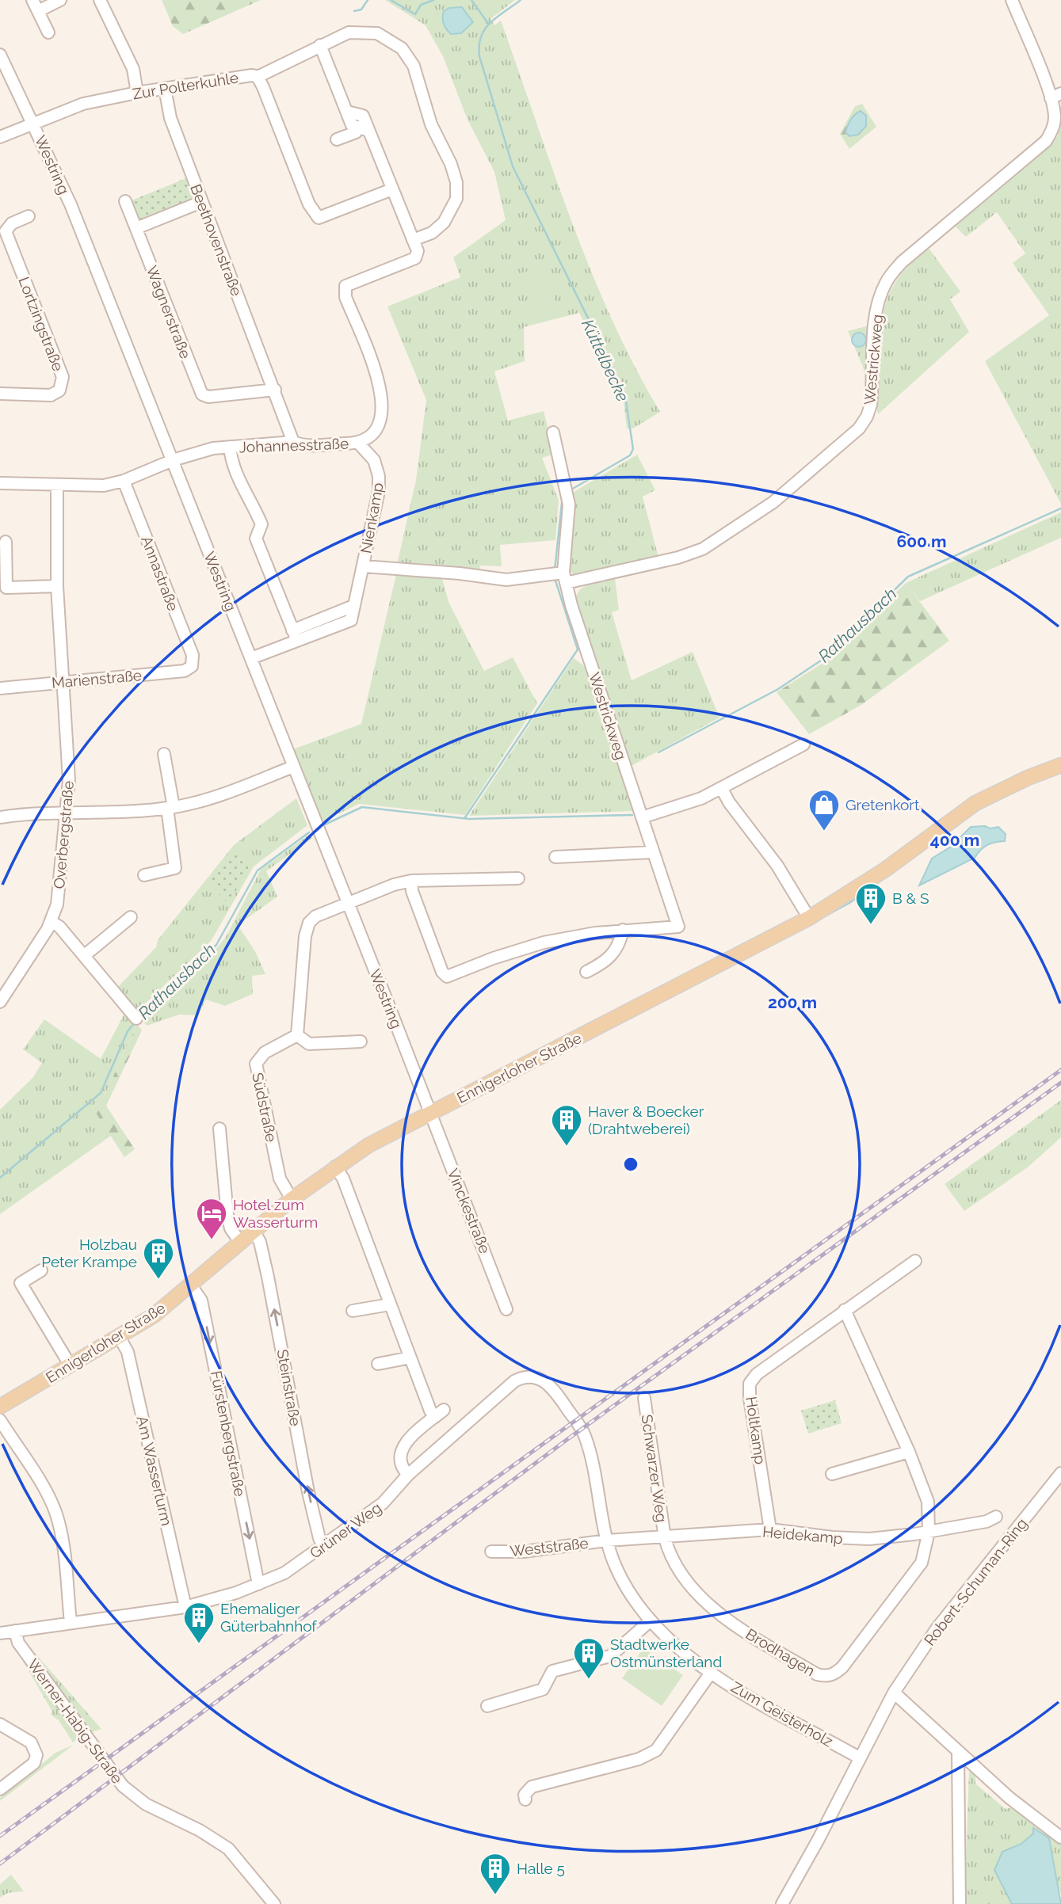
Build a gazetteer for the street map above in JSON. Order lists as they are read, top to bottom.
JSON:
{
  "streets": {
    "main road": ["Ennigerloher Straße"],
    "street": [
      "Zur Polterkuhle",
      "Westring",
      "Beethovenstraße",
      "Wagnerstraße",
      "Lortzingstraße",
      "Westrickweg",
      "Johannesstraße",
      "Nienkamp",
      "Annastraße",
      "Marienstraße",
      "Overbergstraße",
      "Südstraße",
      "Vinckestraße",
      "Steinstraße",
      "Holtkamp",
      "Fürstenbergstraße",
      "Schwarzer Weg",
      "Am Wasserturm",
      "Grüner Weg",
      "Heidekamp",
      "Weststraße",
      "Robert-Schuman-Ring",
      "Brodhagen",
      "Zum Geisterholz",
      "Werner-Habig-Straße"
    ]
  },
  "crossings": [
    ["Zur Polterkuhle", "Westring"],
    ["Zur Polterkuhle", "Beethovenstraße"],
    ["Westring", "Johannesstraße"],
    ["Westring", "Nienkamp"],
    ["Westring", "Ennigerloher Straße"],
    ["Westring", "Vinckestraße"],
    ["Beethovenstraße", "Wagnerstraße"],
    ["Beethovenstraße", "Johannesstraße"],
    ["Westrickweg", "Nienkamp"],
    ["Johannesstraße", "Nienkamp"],
    ["Johannesstraße", "Annastraße"],
    ["Johannesstraße", "Overbergstraße"],
    ["Annastraße", "Marienstraße"],
    ["Marienstraße", "Overbergstraße"],
    ["Ennigerloher Straße", "Südstraße"],
    ["Ennigerloher Straße", "Vinckestraße"],
    ["Ennigerloher Straße", "Steinstraße"],
    ["Ennigerloher Straße", "Fürstenbergstraße"],
    ["Ennigerloher Straße", "Am Wasserturm"],
    ["Steinstraße", "Grüner Weg"],
    ["Holtkamp", "Heidekamp"],
    ["Fürstenbergstraße", "Grüner Weg"],
    ["Schwarzer Weg", "Heidekamp"],
    ["Schwarzer Weg", "Brodhagen"],
    ["Am Wasserturm", "Grüner Weg"],
    ["Grüner Weg", "Heidekamp"],
    ["Grüner Weg", "Weststraße"],
    ["Grüner Weg", "Zum Geisterholz"],
    ["Grüner Weg", "Werner-Habig-Straße"],
    ["Heidekamp", "Weststraße"],
    ["Heidekamp", "Brodhagen"],
    ["Heidekamp", "Zum Geisterholz"],
    ["Weststraße", "Zum Geisterholz"],
    ["Robert-Schuman-Ring", "Zum Geisterholz"]
  ],
  "one_way": ["Steinstraße", "Fürstenbergstraße"],
  "water": ["Küttelbecke", "Rathausbach"],
  "places": {
    "shop": ["Gretenkort"],
    "building": [
      "B & S",
      "Haver & Boecker (Drahtweberei)",
      "Holzbau Peter Krampe",
      "Ehemaliger Güterbahnhof",
      "Stadtwerke Ostmünsterland",
      "Halle 5"
    ],
    "hotel": ["Hotel zum Wasserturm"]
  },
  "rings": ["600 m", "400 m", "200 m"]
}
